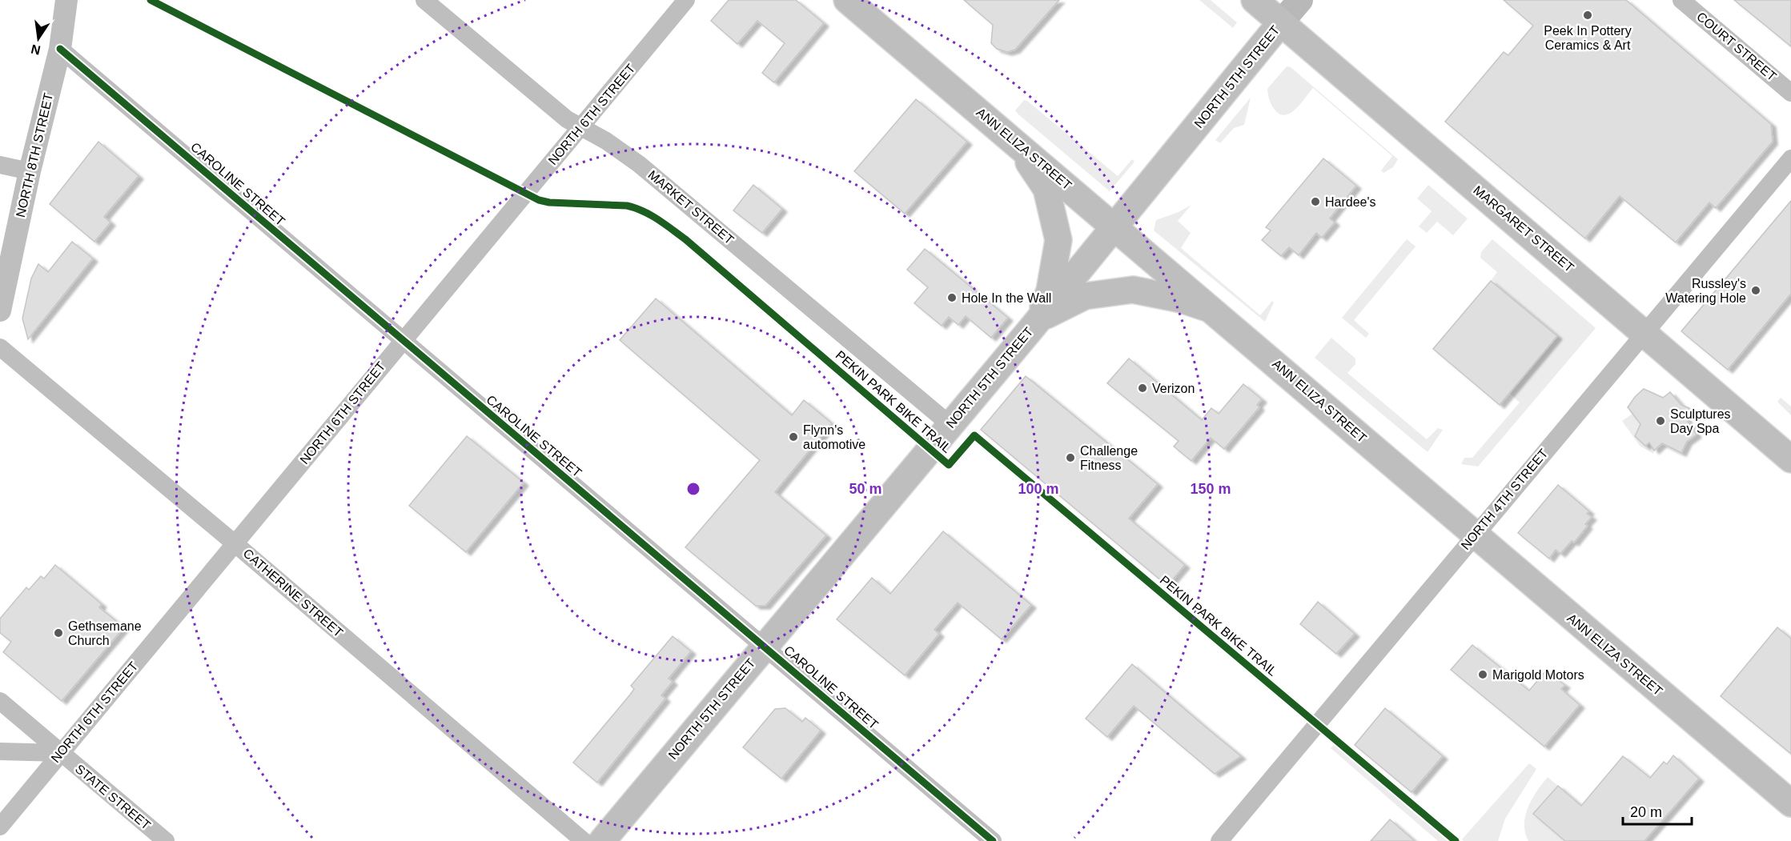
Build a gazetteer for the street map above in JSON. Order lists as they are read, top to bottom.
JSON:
{
  "streets": {
    "main road": ["NORTH 5TH STREET", "ANN ELIZA STREET", "MARGARET STREET"],
    "street": [
      "COURT STREET",
      "NORTH 6TH STREET",
      "NORTH 8TH STREET",
      "CAROLINE STREET",
      "MARKET STREET",
      "NORTH 4TH STREET",
      "CATHERINE STREET",
      "STATE STREET"
    ],
    "cycle path": ["PEKIN PARK BIKE TRAIL"]
  },
  "crossings": [
    ["NORTH 5TH STREET", "ANN ELIZA STREET"],
    ["NORTH 5TH STREET", "CAROLINE STREET"],
    ["NORTH 5TH STREET", "MARKET STREET"],
    ["NORTH 5TH STREET", "MARGARET STREET"],
    ["NORTH 6TH STREET", "CAROLINE STREET"],
    ["NORTH 6TH STREET", "MARKET STREET"],
    ["NORTH 6TH STREET", "CATHERINE STREET"],
    ["NORTH 6TH STREET", "STATE STREET"],
    ["ANN ELIZA STREET", "NORTH 4TH STREET"],
    ["NORTH 8TH STREET", "CAROLINE STREET"],
    ["MARGARET STREET", "NORTH 4TH STREET"]
  ],
  "places": [
    "Peek In Pottery Ceramics & Art",
    "Hardee's",
    "Russley's Watering Hole",
    "Hole In the Wall",
    "Verizon",
    "Sculptures Day Spa",
    "Flynn's automotive",
    "Challenge Fitness",
    "Gethsemane Church",
    "Marigold Motors"
  ],
  "scale_bar": "20 m",
  "north": "bottom",
  "rings": ["50 m", "100 m", "150 m"]
}
